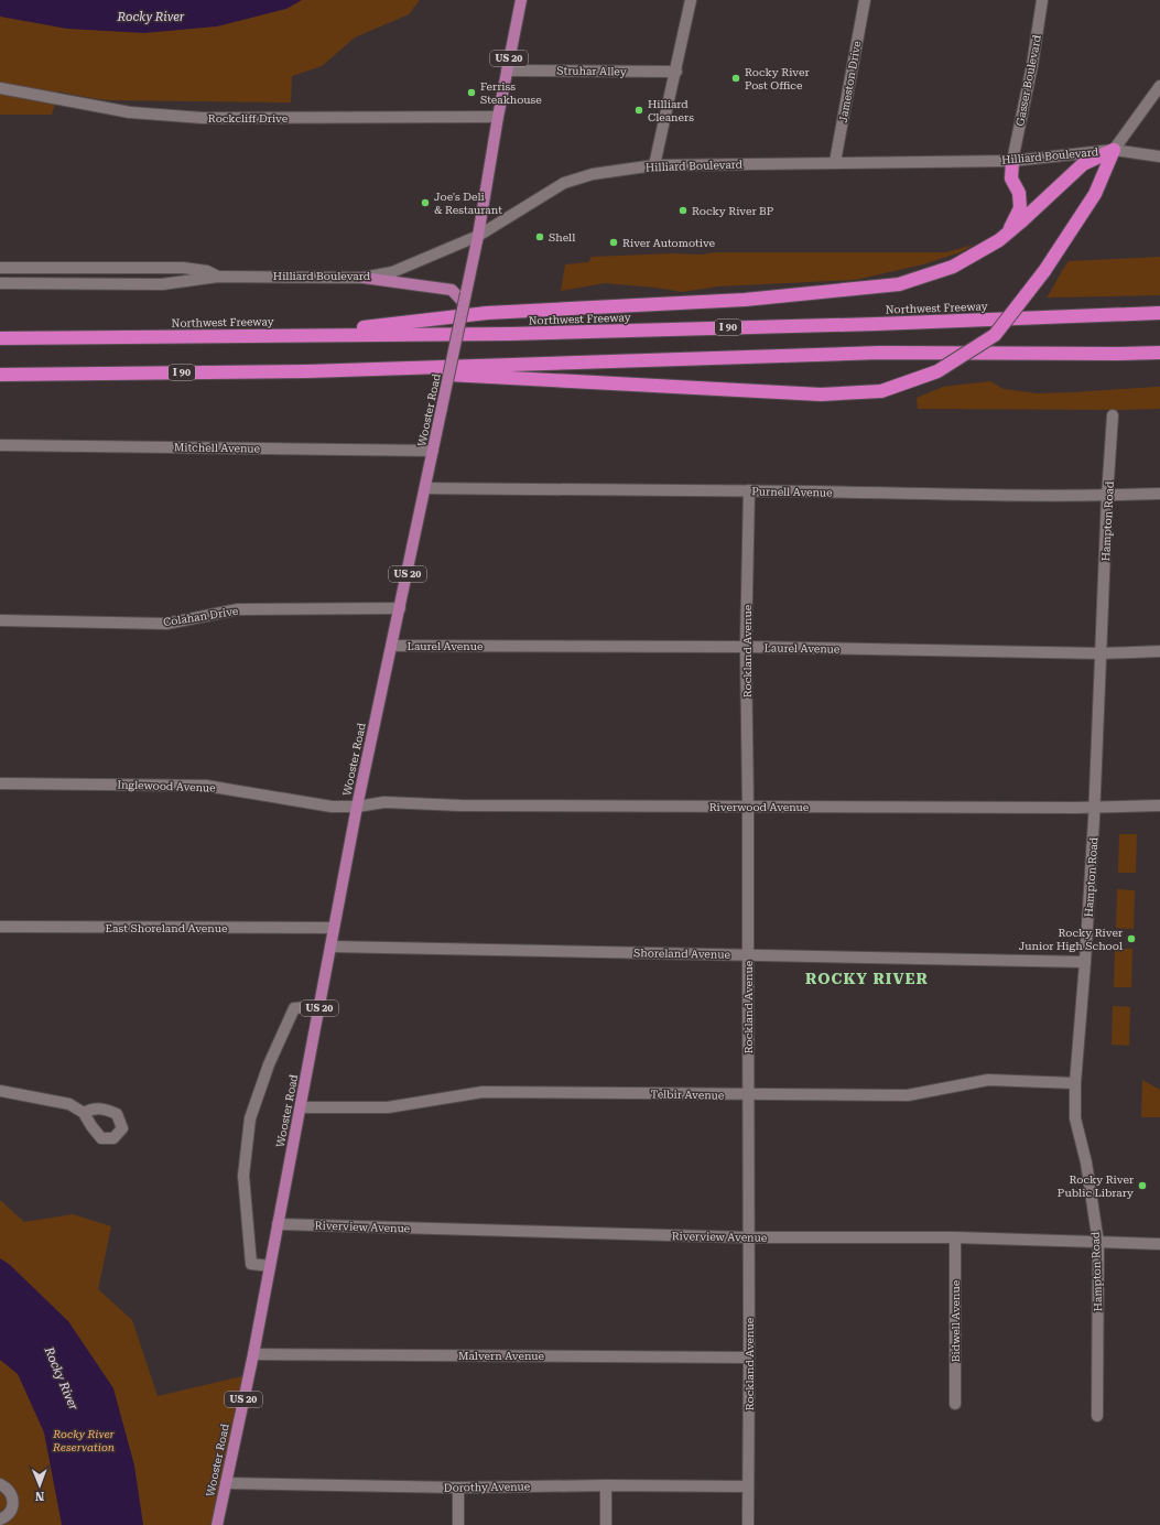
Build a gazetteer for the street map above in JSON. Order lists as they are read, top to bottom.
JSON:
{
  "streets": {
    "highway": ["Northwest Freeway", "I 90"],
    "main road": ["US 20", "Wooster Road"],
    "street": [
      "Struhar Alley",
      "Gasser Boulevard",
      "Jameston Drive",
      "Rockcliff Drive",
      "Hilliard Boulevard",
      "Mitchell Avenue",
      "Purnell Avenue",
      "Hampton Road",
      "Colahan Drive",
      "Laurel Avenue",
      "Rockland Avenue",
      "Inglewood Avenue",
      "Riverwood Avenue",
      "East Shoreland Avenue",
      "Shoreland Avenue",
      "Telbir Avenue",
      "Riverview Avenue",
      "Bidwell Avenue",
      "Malvern Avenue",
      "Dorothy Avenue"
    ]
  },
  "crossings": [
    ["Struhar Alley", "Wooster Road"],
    ["Gasser Boulevard", "Hilliard Boulevard"],
    ["Jameston Drive", "Hilliard Boulevard"],
    ["Rockcliff Drive", "Wooster Road"],
    ["Hilliard Boulevard", "Wooster Road"],
    ["Wooster Road", "Mitchell Avenue"],
    ["Wooster Road", "Purnell Avenue"],
    ["Wooster Road", "Colahan Drive"],
    ["Wooster Road", "Laurel Avenue"],
    ["Wooster Road", "Inglewood Avenue"],
    ["Wooster Road", "Riverwood Avenue"],
    ["Wooster Road", "East Shoreland Avenue"],
    ["Wooster Road", "Shoreland Avenue"],
    ["Wooster Road", "Telbir Avenue"],
    ["Wooster Road", "Riverview Avenue"],
    ["Wooster Road", "Malvern Avenue"],
    ["Wooster Road", "Dorothy Avenue"],
    ["Purnell Avenue", "Hampton Road"],
    ["Purnell Avenue", "Rockland Avenue"],
    ["Hampton Road", "Laurel Avenue"],
    ["Hampton Road", "Riverwood Avenue"],
    ["Hampton Road", "Shoreland Avenue"],
    ["Hampton Road", "Telbir Avenue"],
    ["Hampton Road", "Riverview Avenue"],
    ["Laurel Avenue", "Rockland Avenue"],
    ["Rockland Avenue", "Riverwood Avenue"],
    ["Rockland Avenue", "Shoreland Avenue"],
    ["Rockland Avenue", "Telbir Avenue"],
    ["Rockland Avenue", "Riverview Avenue"],
    ["Rockland Avenue", "Malvern Avenue"],
    ["Rockland Avenue", "Dorothy Avenue"],
    ["Inglewood Avenue", "Riverwood Avenue"],
    ["Riverview Avenue", "Bidwell Avenue"]
  ],
  "districts": ["ROCKY RIVER"],
  "water": ["Rocky River"],
  "parks": ["Rocky River Reservation"],
  "places": [
    "Rocky River Post Office",
    "Ferriss Steakhouse",
    "Hilliard Cleaners",
    "Joe's Deli & Restaurant",
    "Rocky River BP",
    "Shell",
    "River Automotive",
    "Rocky River Junior High School",
    "Rocky River Public Library"
  ],
  "north": "bottom"
}
